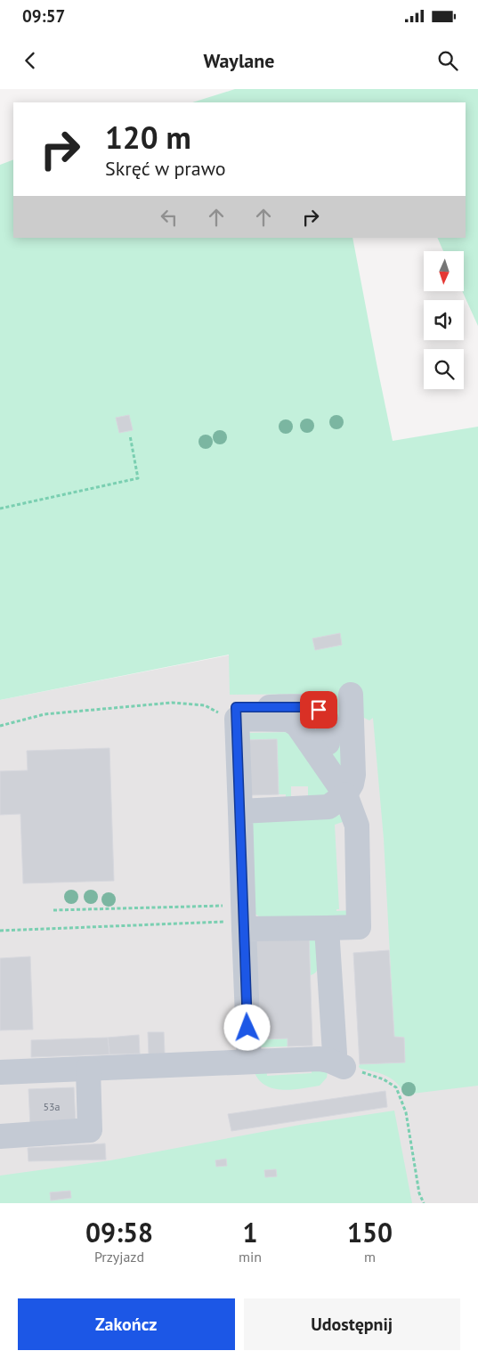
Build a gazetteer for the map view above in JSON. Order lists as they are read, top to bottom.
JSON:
{
  "house_numbers": ["53a"],
  "north": "bottom",
  "page": {
    "status": "09:57",
    "header": "Waylane",
    "turn": ["120 m", "Skręć w prawo"],
    "eta": [
      "09:58",
      "Przyjazd",
      "1",
      "min",
      "150",
      "m"
    ],
    "buttons": ["Zakończ", "Udostępnij"]
  }
}
